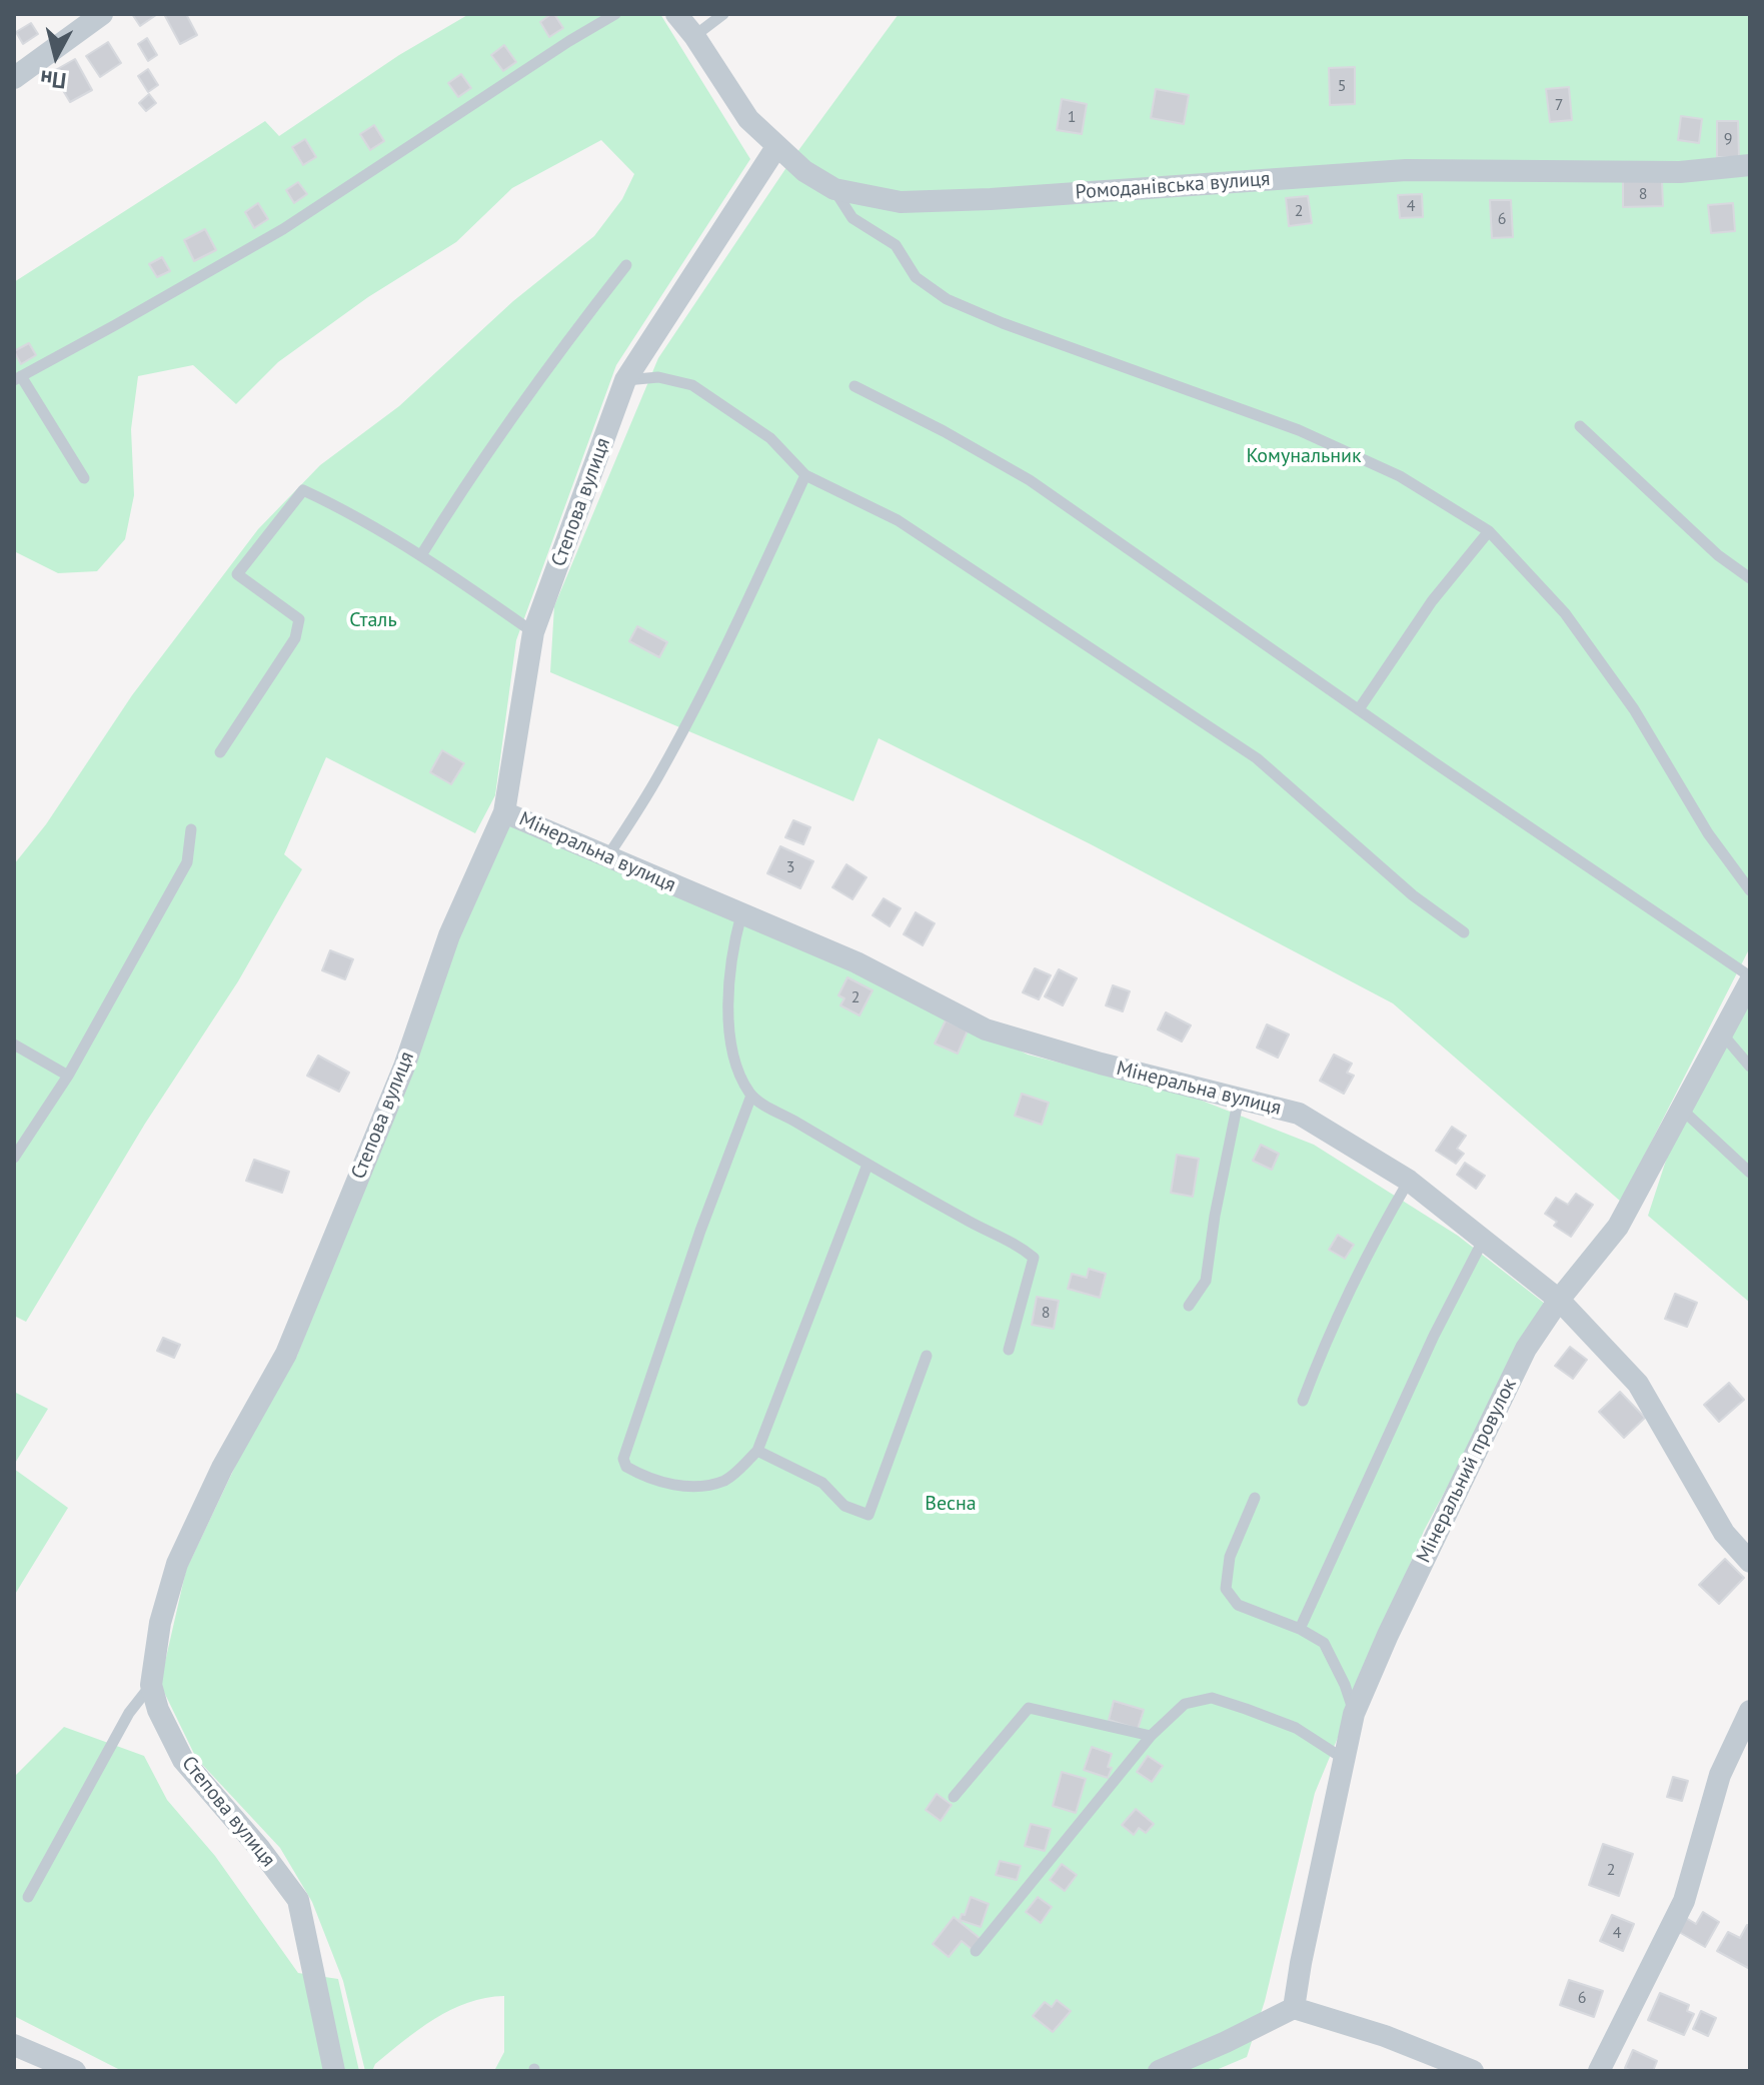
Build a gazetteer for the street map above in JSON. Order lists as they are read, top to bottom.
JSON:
{
  "streets": {
    "street": [
      "Ромоданівська вулиця",
      "Степова вулиця",
      "Мінеральна вулиця",
      "Мінеральний провулок"
    ]
  },
  "crossings": [
    ["Ромоданівська вулиця", "Степова вулиця"],
    ["Степова вулиця", "Мінеральна вулиця"],
    ["Мінеральна вулиця", "Мінеральний провулок"]
  ],
  "parks": ["Комунальник", "Сталь", "Весна"],
  "house_numbers": [
    "5",
    "7",
    "1",
    "9",
    "8",
    "4",
    "2",
    "6",
    "3",
    "2",
    "8",
    "2",
    "4",
    "6"
  ],
  "north": "bottom"
}
